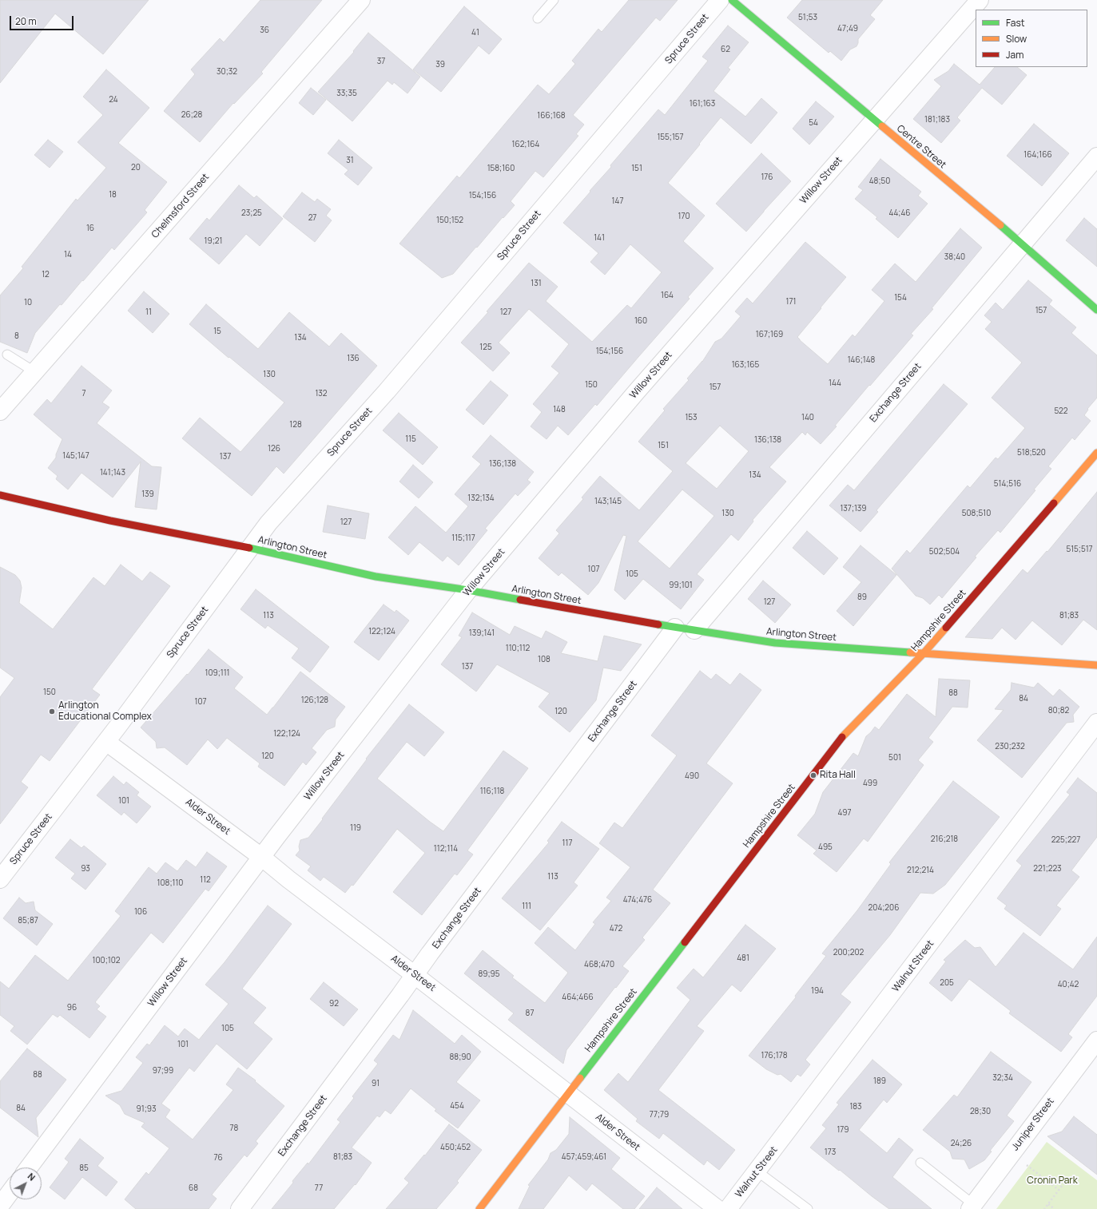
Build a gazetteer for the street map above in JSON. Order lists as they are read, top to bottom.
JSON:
{
  "streets": {
    "street": [
      "Spruce Street",
      "Centre Street",
      "Willow Street",
      "Chelmsford Street",
      "Exchange Street",
      "Arlington Street",
      "Hampshire Street",
      "Alder Street",
      "Walnut Street",
      "Juniper Street"
    ]
  },
  "crossings": [
    ["Spruce Street", "Arlington Street"],
    ["Spruce Street", "Alder Street"],
    ["Centre Street", "Willow Street"],
    ["Centre Street", "Exchange Street"],
    ["Willow Street", "Arlington Street"],
    ["Willow Street", "Alder Street"],
    ["Exchange Street", "Arlington Street"],
    ["Exchange Street", "Alder Street"],
    ["Arlington Street", "Hampshire Street"],
    ["Hampshire Street", "Alder Street"]
  ],
  "parks": ["Cronin Park"],
  "places": ["Arlington Educational Complex", "Rita Hall"],
  "house_numbers": [
    "51;53",
    "47;49",
    "36",
    "41",
    "62",
    "37",
    "39",
    "30;32",
    "33;35",
    "24",
    "161;163",
    "26;28",
    "166;168",
    "181;183",
    "54",
    "155;157",
    "162;164",
    "164;166",
    "31",
    "20",
    "158;160",
    "151",
    "176",
    "48;50",
    "18",
    "154;156",
    "147",
    "23;25",
    "44;46",
    "170",
    "27",
    "150;152",
    "16",
    "141",
    "19;21",
    "14",
    "38;40",
    "12",
    "131",
    "164",
    "154",
    "171",
    "10",
    "157",
    "11",
    "127",
    "160",
    "15",
    "167;169",
    "8",
    "134",
    "125",
    "154;156",
    "136",
    "146;148",
    "163;165",
    "130",
    "144",
    "150",
    "157",
    "7",
    "132",
    "148",
    "522",
    "153",
    "140",
    "128",
    "115",
    "136;138",
    "151",
    "126",
    "518;520",
    "145;147",
    "137",
    "136;138",
    "141;143",
    "134",
    "514;516",
    "139",
    "132;134",
    "143;145",
    "137;139",
    "130",
    "508;510",
    "127",
    "115;117",
    "515;517",
    "502;504",
    "107",
    "105",
    "99;101",
    "89",
    "127",
    "113",
    "81;83",
    "122;124",
    "139;141",
    "110;112",
    "108",
    "137",
    "109;111",
    "150",
    "88",
    "84",
    "126;128",
    "107",
    "80;82",
    "120",
    "122;124",
    "230;232",
    "120",
    "501",
    "490",
    "499",
    "116;118",
    "101",
    "497",
    "119",
    "216;218",
    "225;227",
    "117",
    "495",
    "112;114",
    "93",
    "221;223",
    "212;214",
    "113",
    "112",
    "108;110",
    "474;476",
    "111",
    "204;206",
    "106",
    "85;87",
    "472",
    "200;202",
    "481",
    "100;102",
    "468;470",
    "89;95",
    "205",
    "40;42",
    "194",
    "464;466",
    "92",
    "96",
    "87",
    "105",
    "101",
    "176;178",
    "88;90",
    "97;99",
    "88",
    "32;34",
    "189",
    "91",
    "454",
    "183",
    "84",
    "91;93",
    "28;30",
    "77;79",
    "78",
    "179",
    "24;26",
    "450;452",
    "173",
    "81;83",
    "457;459;461",
    "76",
    "85",
    "68",
    "77"
  ],
  "legend": ["Fast", "Slow", "Jam"],
  "scale_bar": "20 m",
  "north": "top right"
}
